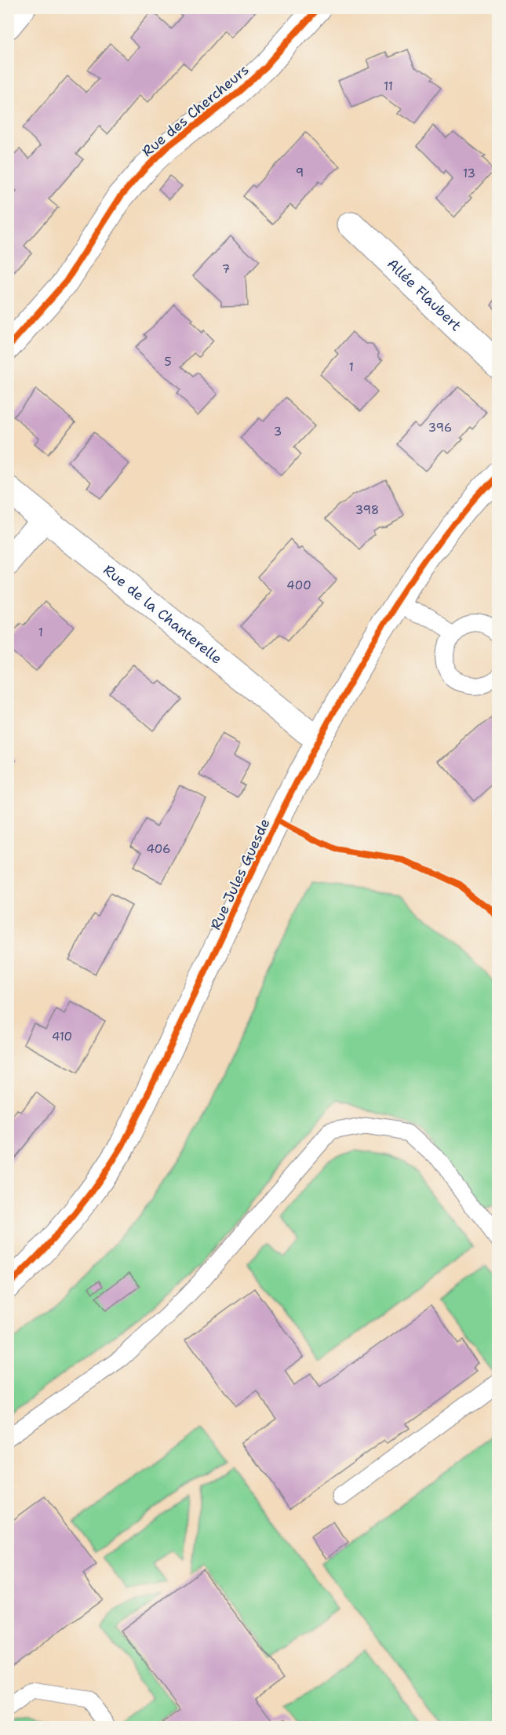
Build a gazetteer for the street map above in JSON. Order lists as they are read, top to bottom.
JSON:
{
  "streets": {
    "street": [
      "Rue des Chercheurs",
      "Allée Flaubert",
      "Rue de la Chanterelle",
      "Rue Jules Guesde"
    ]
  },
  "crossings": [
    ["Rue de la Chanterelle", "Rue Jules Guesde"]
  ],
  "house_numbers": [
    "11",
    "9",
    "13",
    "7",
    "5",
    "1",
    "396",
    "3",
    "398",
    "400",
    "1",
    "406",
    "410"
  ]
}
